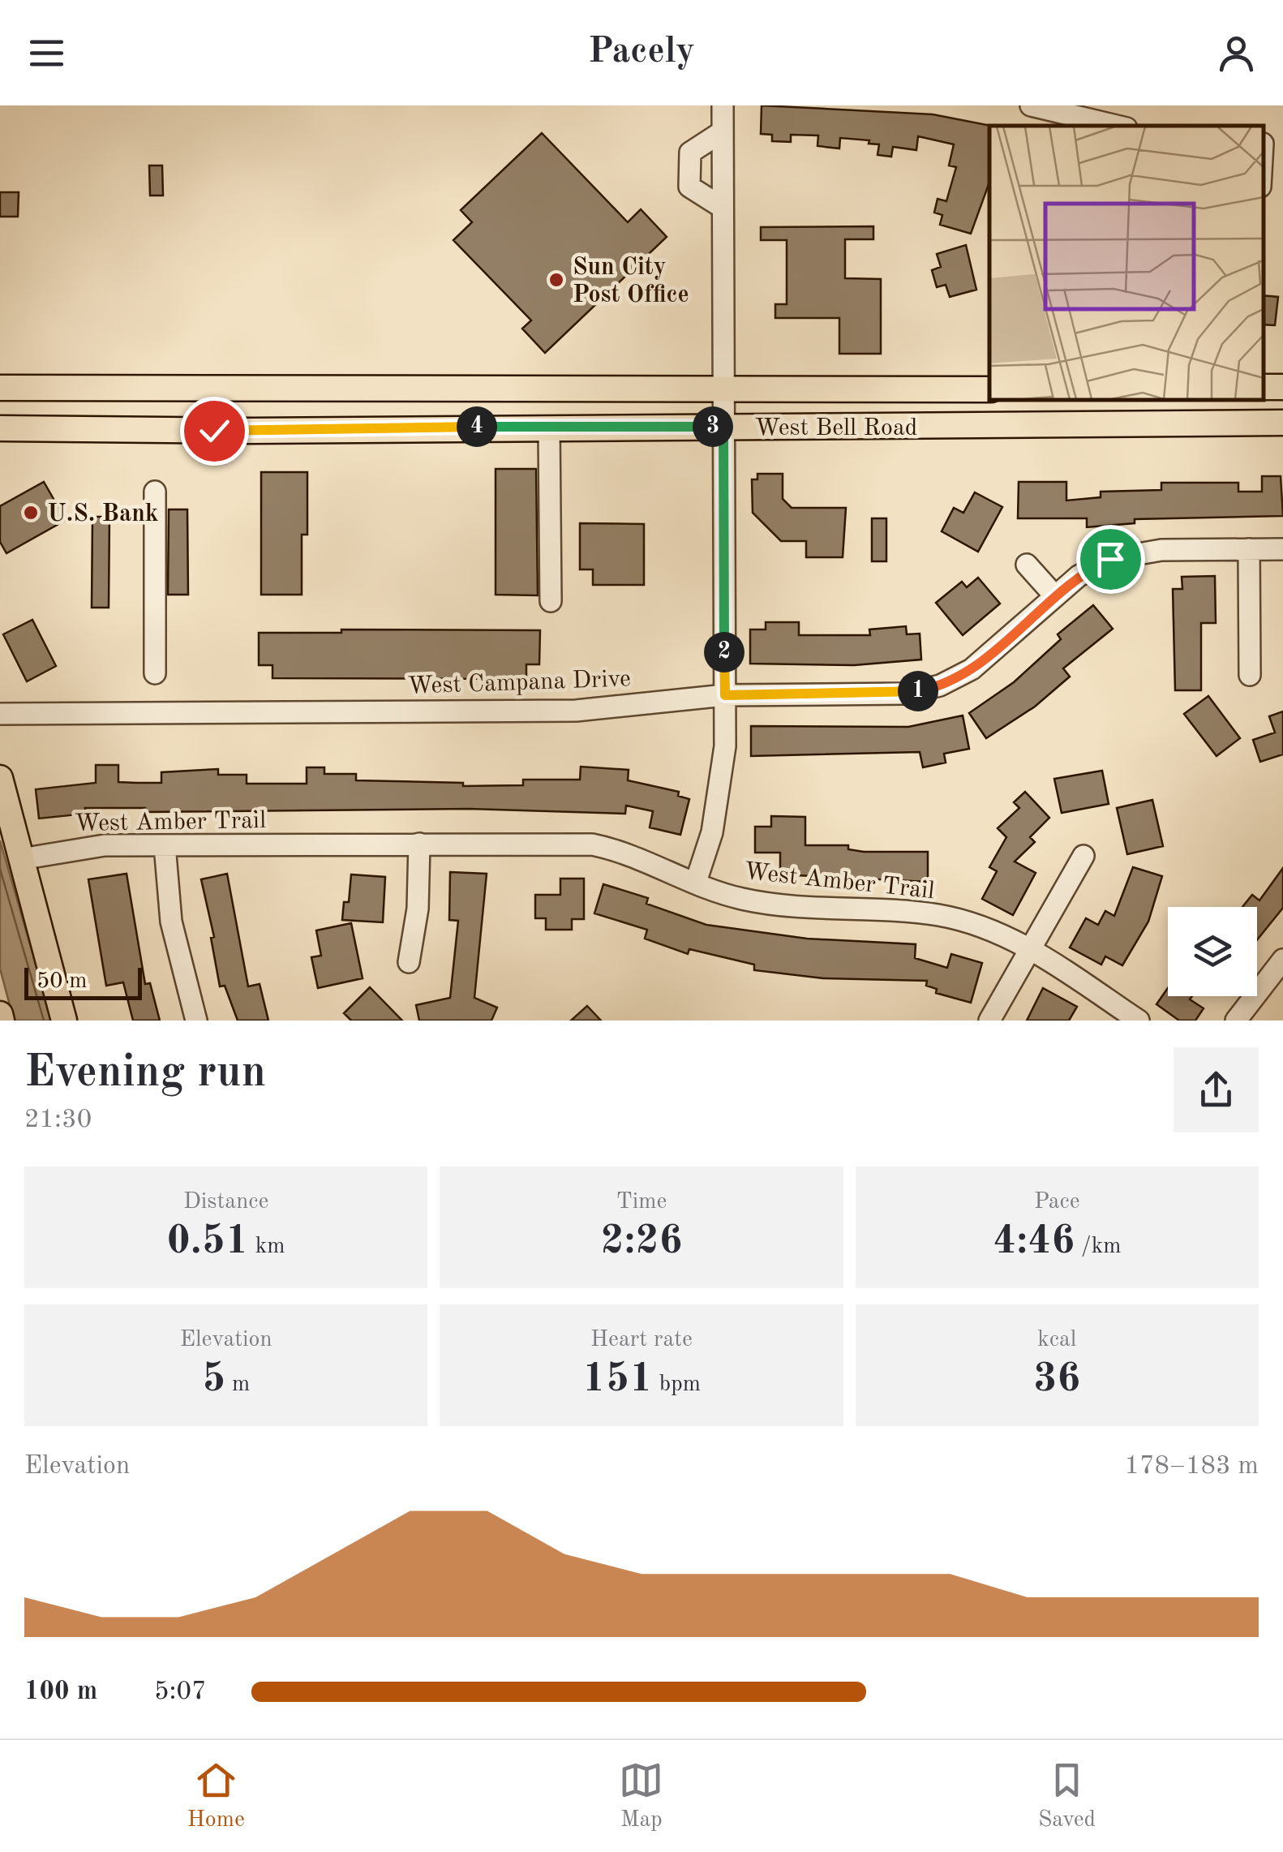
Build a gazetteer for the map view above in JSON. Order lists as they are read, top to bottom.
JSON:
{
  "streets": {
    "main road": ["West Bell Road"],
    "street": ["West Campana Drive", "West Amber Trail"]
  },
  "places": ["Sun City Post Office", "U.S. Bank"],
  "scale_bar": "50 m",
  "page": {
    "header": "Pacely",
    "pins": [
      "3",
      "4",
      "2",
      "1"
    ],
    "scale": "50 m",
    "heading": ["Evening run", "21:30"],
    "stats": [
      ["Distance", "0.51 km"],
      ["Time", "2:26"],
      ["Pace", "4:46 /km"],
      ["Elevation", "5 m"],
      ["Heart rate", "151 bpm"],
      ["kcal", "36"]
    ],
    "chart": ["Elevation", "178–183 m"],
    "list": [
      {
        "name": "100 m",
        "note": "5:07"
      }
    ],
    "tabs": ["Home", "Map", "Saved"]
  }
}
